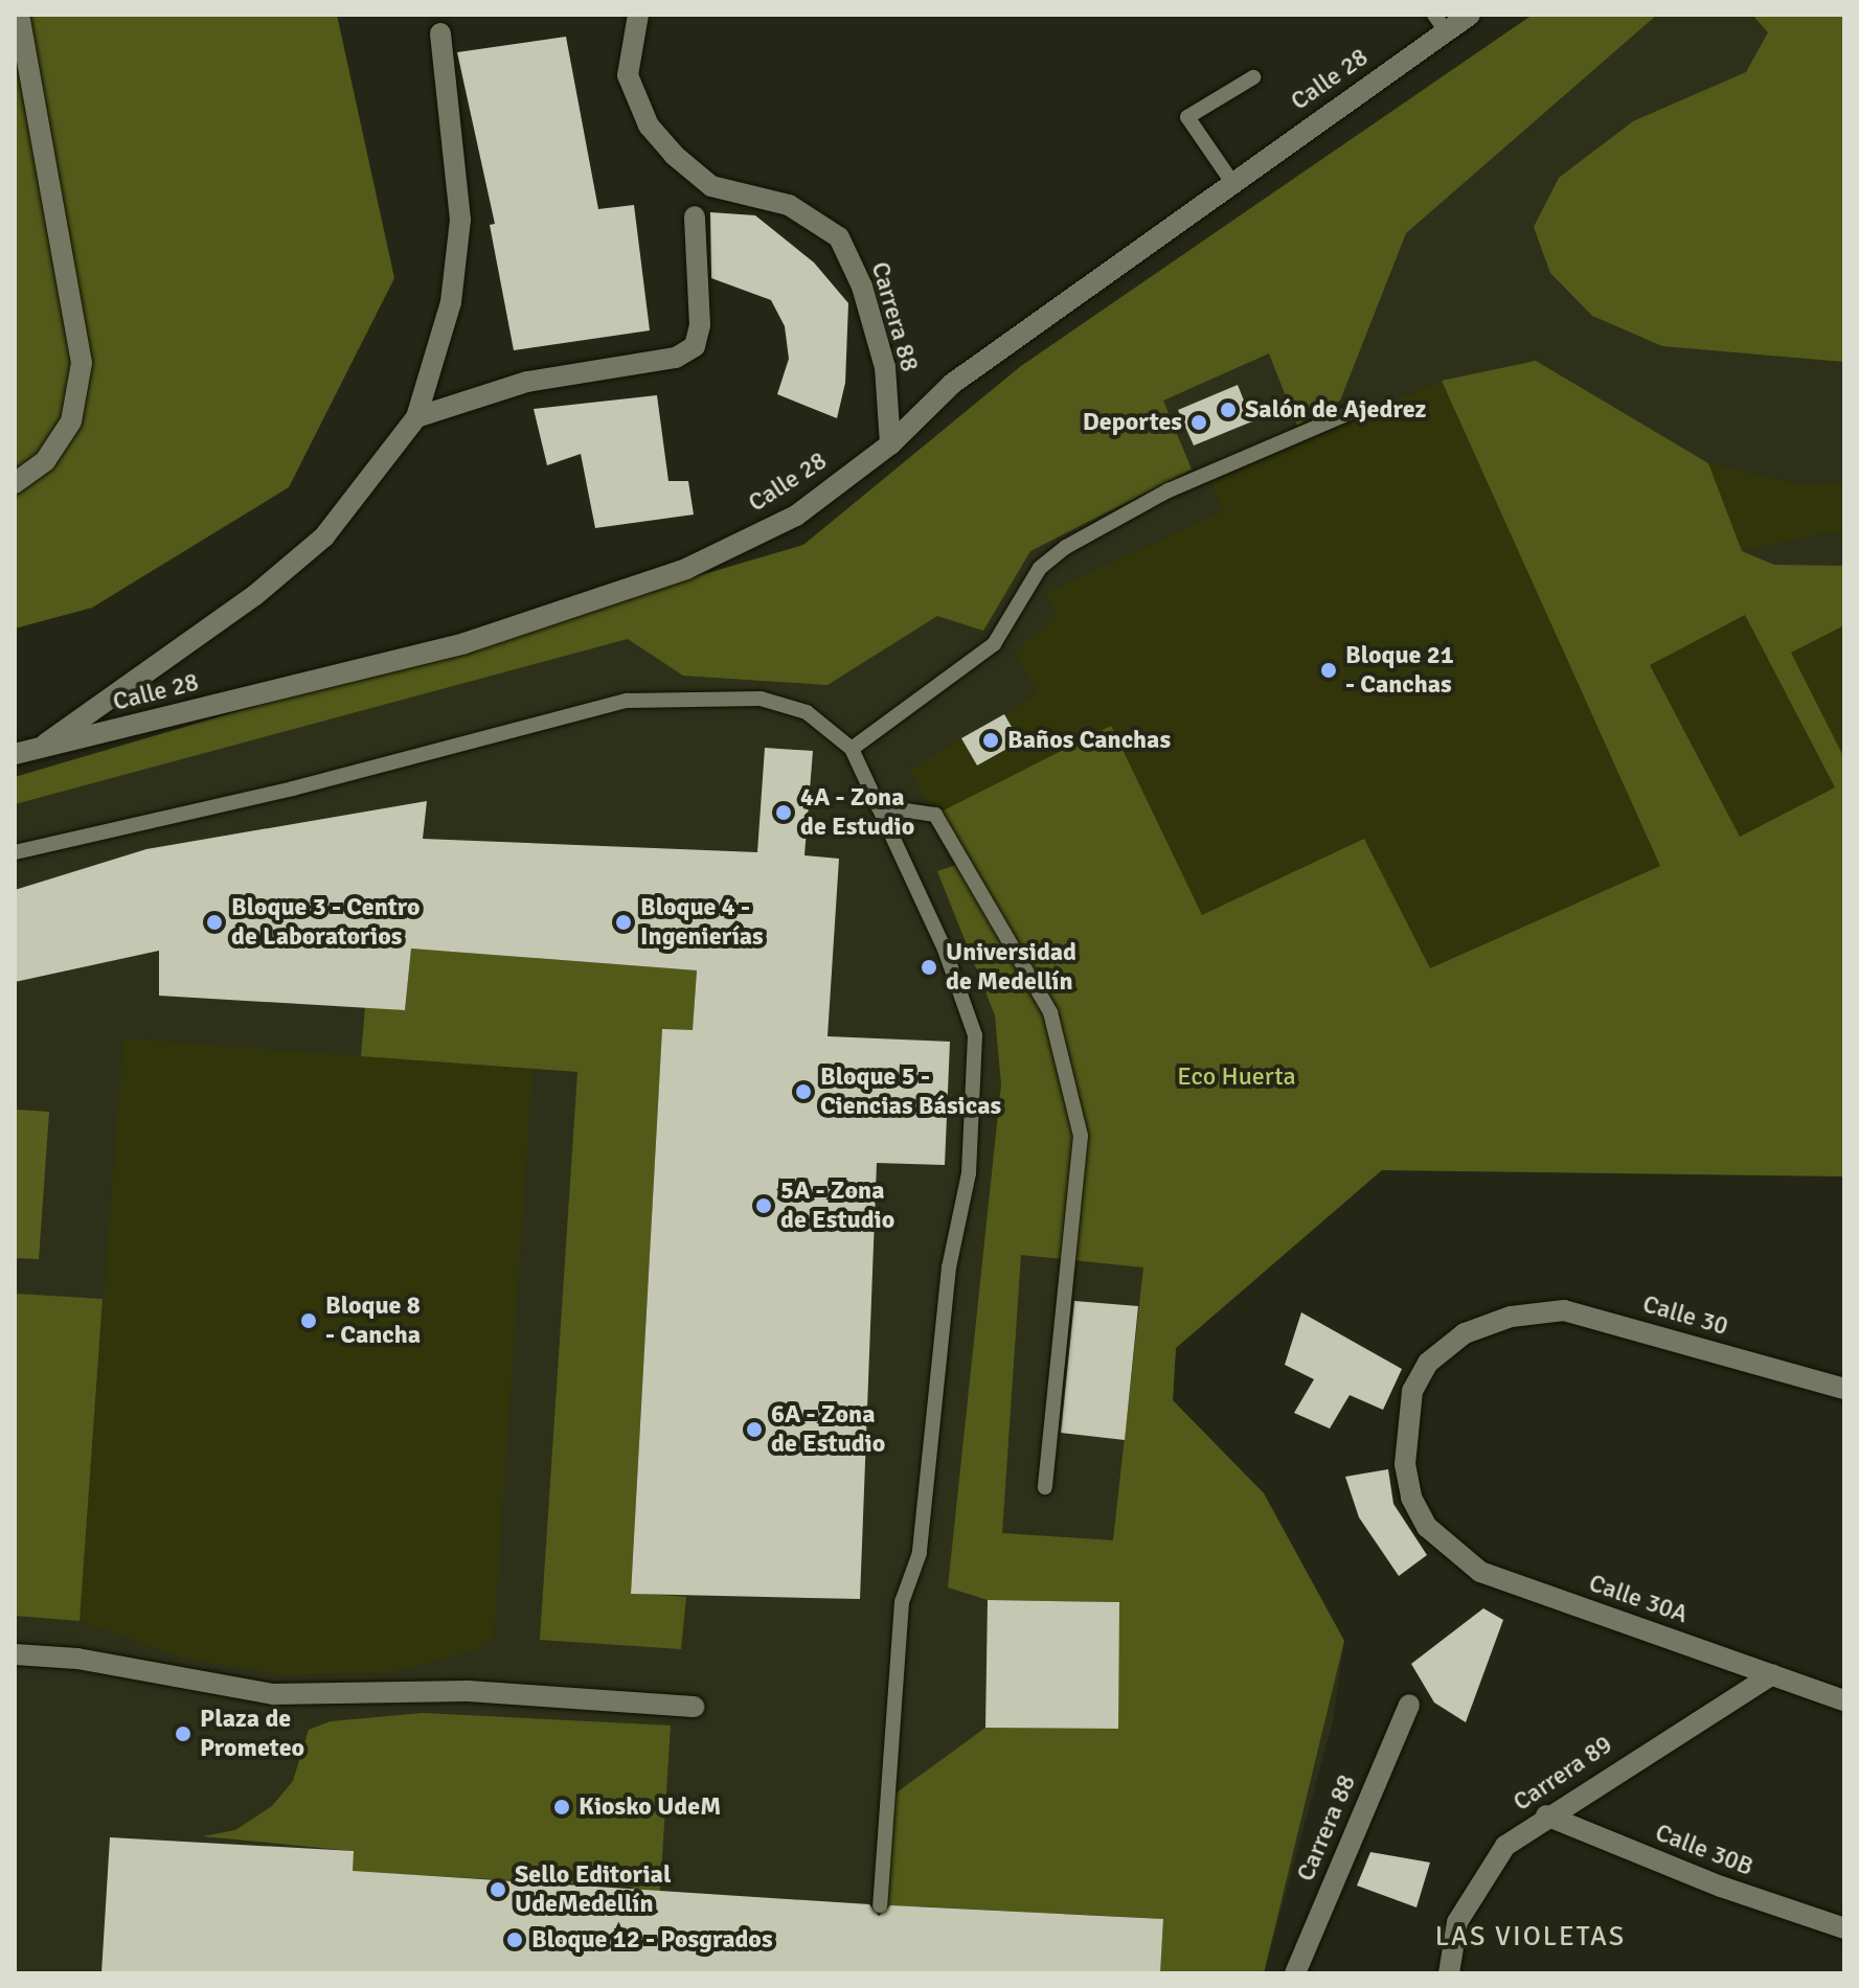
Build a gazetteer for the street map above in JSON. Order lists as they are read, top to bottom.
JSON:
{
  "streets": {
    "street": [
      "Calle 28",
      "Carrera 88",
      "Calle 30",
      "Calle 30A",
      "Carrera 89",
      "Calle 30B"
    ]
  },
  "crossings": [
    ["Calle 28", "Carrera 88"],
    ["Calle 30", "Calle 30A"],
    ["Calle 30A", "Carrera 89"],
    ["Carrera 89", "Calle 30B"]
  ],
  "districts": ["LAS VIOLETAS"],
  "parks": ["Eco Huerta"],
  "places": [
    "Salón de Ajedrez",
    "Deportes",
    "Bloque 21 - Canchas",
    "Baños Canchas",
    "4A - Zona de Estudio",
    "Bloque 3 - Centro de Laboratorios",
    "Bloque 4 - Ingenierías",
    "Universidad de Medellín",
    "Bloque 5 - Ciencias Básicas",
    "5A - Zona de Estudio",
    "Bloque 8 - Cancha",
    "6A - Zona de Estudio",
    "Plaza de Prometeo",
    "Kiosko UdeM",
    "Sello Editorial UdeMedellín",
    "Bloque 12 - Posgrados"
  ]
}
